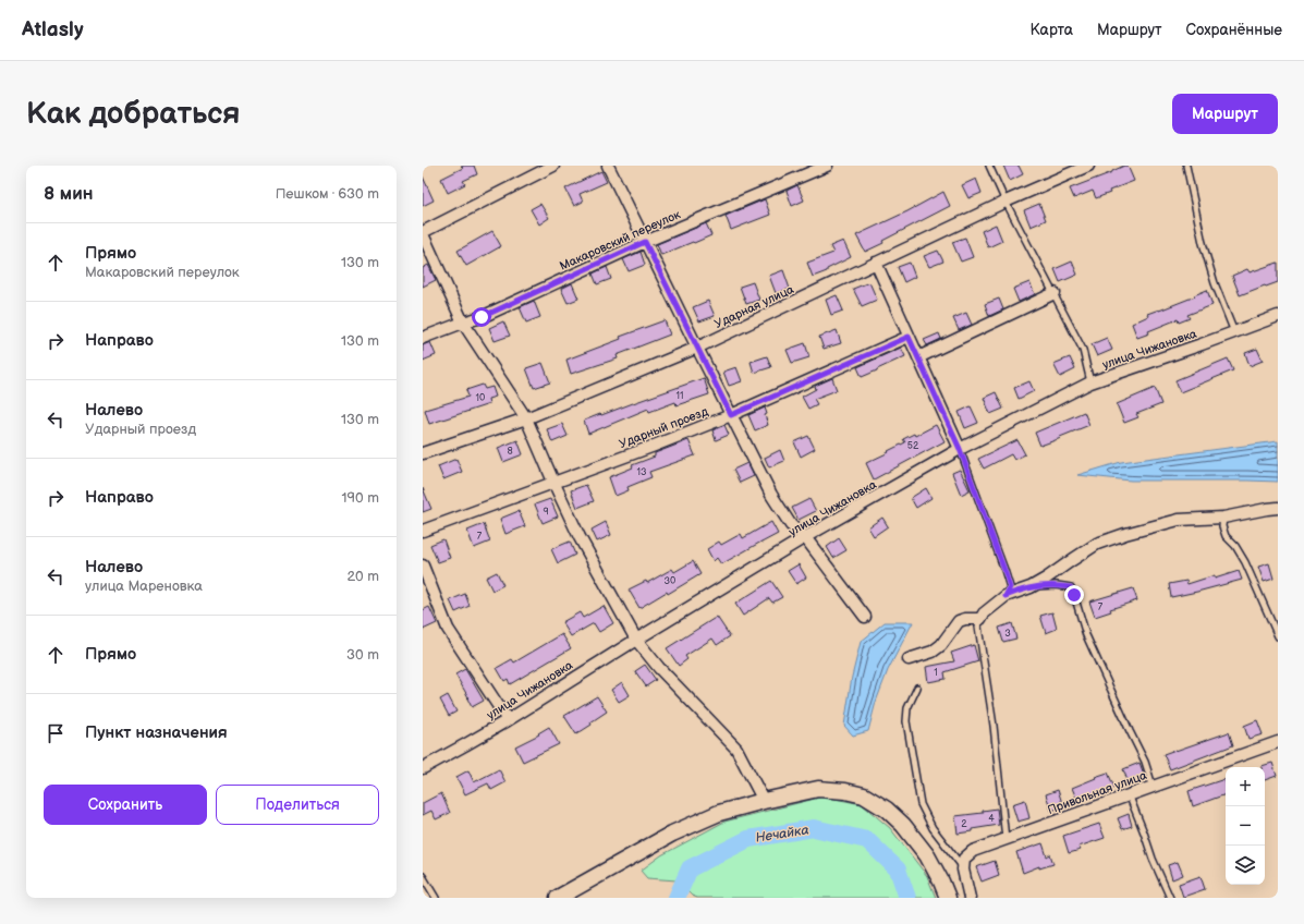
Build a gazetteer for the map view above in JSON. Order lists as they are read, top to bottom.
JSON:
{
  "streets": {
    "street": [
      "Макаровский переулок",
      "Ударная улица",
      "улица Чижановка",
      "Ударный проезд",
      "Привольная улица"
    ]
  },
  "water": ["Нечайка"],
  "house_numbers": [
    "11",
    "10",
    "52",
    "8",
    "13",
    "9",
    "7",
    "30",
    "7",
    "3",
    "1",
    "4",
    "2"
  ],
  "page": {
    "header": "Atlasly",
    "nav": ["Карта", "Маршрут", "Сохранённые"],
    "buttons": [
      "Маршрут",
      ["Сохранить", "Поделиться"]
    ],
    "title": "Как добраться",
    "heading": ["8 мин", "Пешком · 630 m"],
    "list": [
      ["Прямо", "Макаровский переулок", "130 m"],
      ["Направо", "130 m"],
      ["Налево", "Ударный проезд", "130 m"],
      ["Направо", "190 m"],
      ["Налево", "улица Мареновка", "20 m"],
      ["Прямо", "30 m"],
      "Пункт назначения"
    ],
    "map_buttons": ["+", "−"]
  }
}
